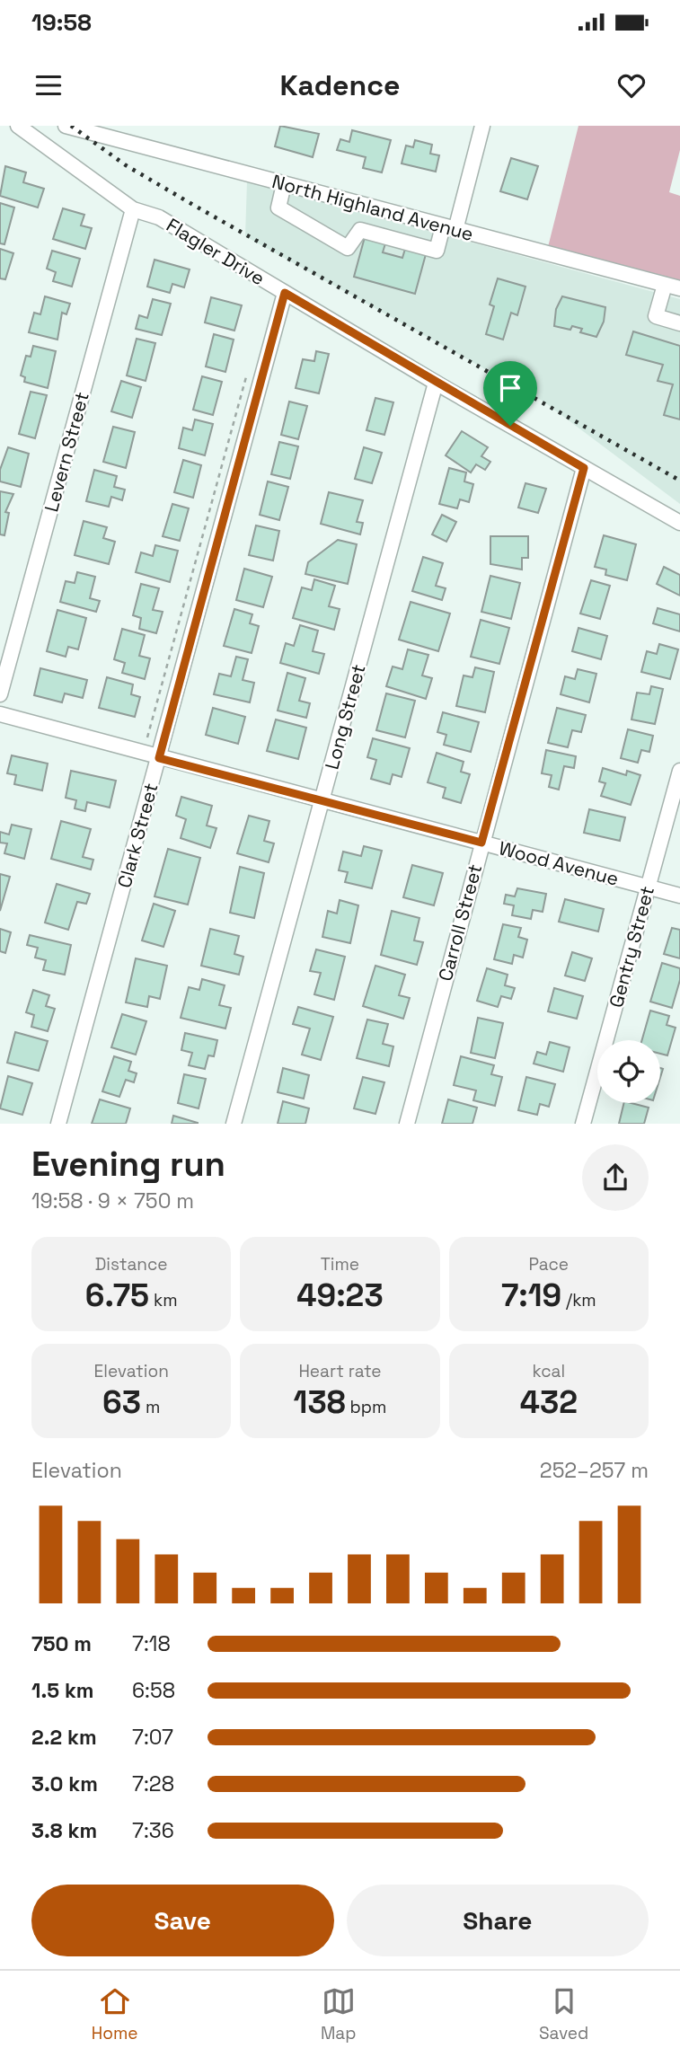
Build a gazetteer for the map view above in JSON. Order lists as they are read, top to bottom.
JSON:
{
  "streets": {
    "street": [
      "North Highland Avenue",
      "Flagler Drive",
      "Levern Street",
      "Long Street",
      "Clark Street",
      "Wood Avenue",
      "Carroll Street",
      "Gentry Street"
    ]
  },
  "crossings": [
    ["Flagler Drive", "Levern Street"],
    ["Flagler Drive", "Long Street"],
    ["Flagler Drive", "Clark Street"],
    ["Flagler Drive", "Carroll Street"],
    ["Long Street", "Wood Avenue"],
    ["Clark Street", "Wood Avenue"],
    ["Wood Avenue", "Carroll Street"],
    ["Wood Avenue", "Gentry Street"]
  ],
  "page": {
    "status": "19:58",
    "header": "Kadence",
    "heading": ["Evening run", "19:58 · 9 × 750 m"],
    "stats": [
      ["Distance", "6.75 km"],
      ["Time", "49:23"],
      ["Pace", "7:19 /km"],
      ["Elevation", "63 m"],
      ["Heart rate", "138 bpm"],
      ["kcal", "432"]
    ],
    "chart": ["Elevation", "252–257 m"],
    "list": [
      {
        "name": "750 m",
        "note": "7:18"
      },
      {
        "name": "1.5 km",
        "note": "6:58"
      },
      {
        "name": "2.2 km",
        "note": "7:07"
      },
      {
        "name": "3.0 km",
        "note": "7:28"
      },
      {
        "name": "3.8 km",
        "note": "7:36"
      }
    ],
    "buttons": ["Save", "Share"],
    "tabs": ["Home", "Map", "Saved"]
  }
}
